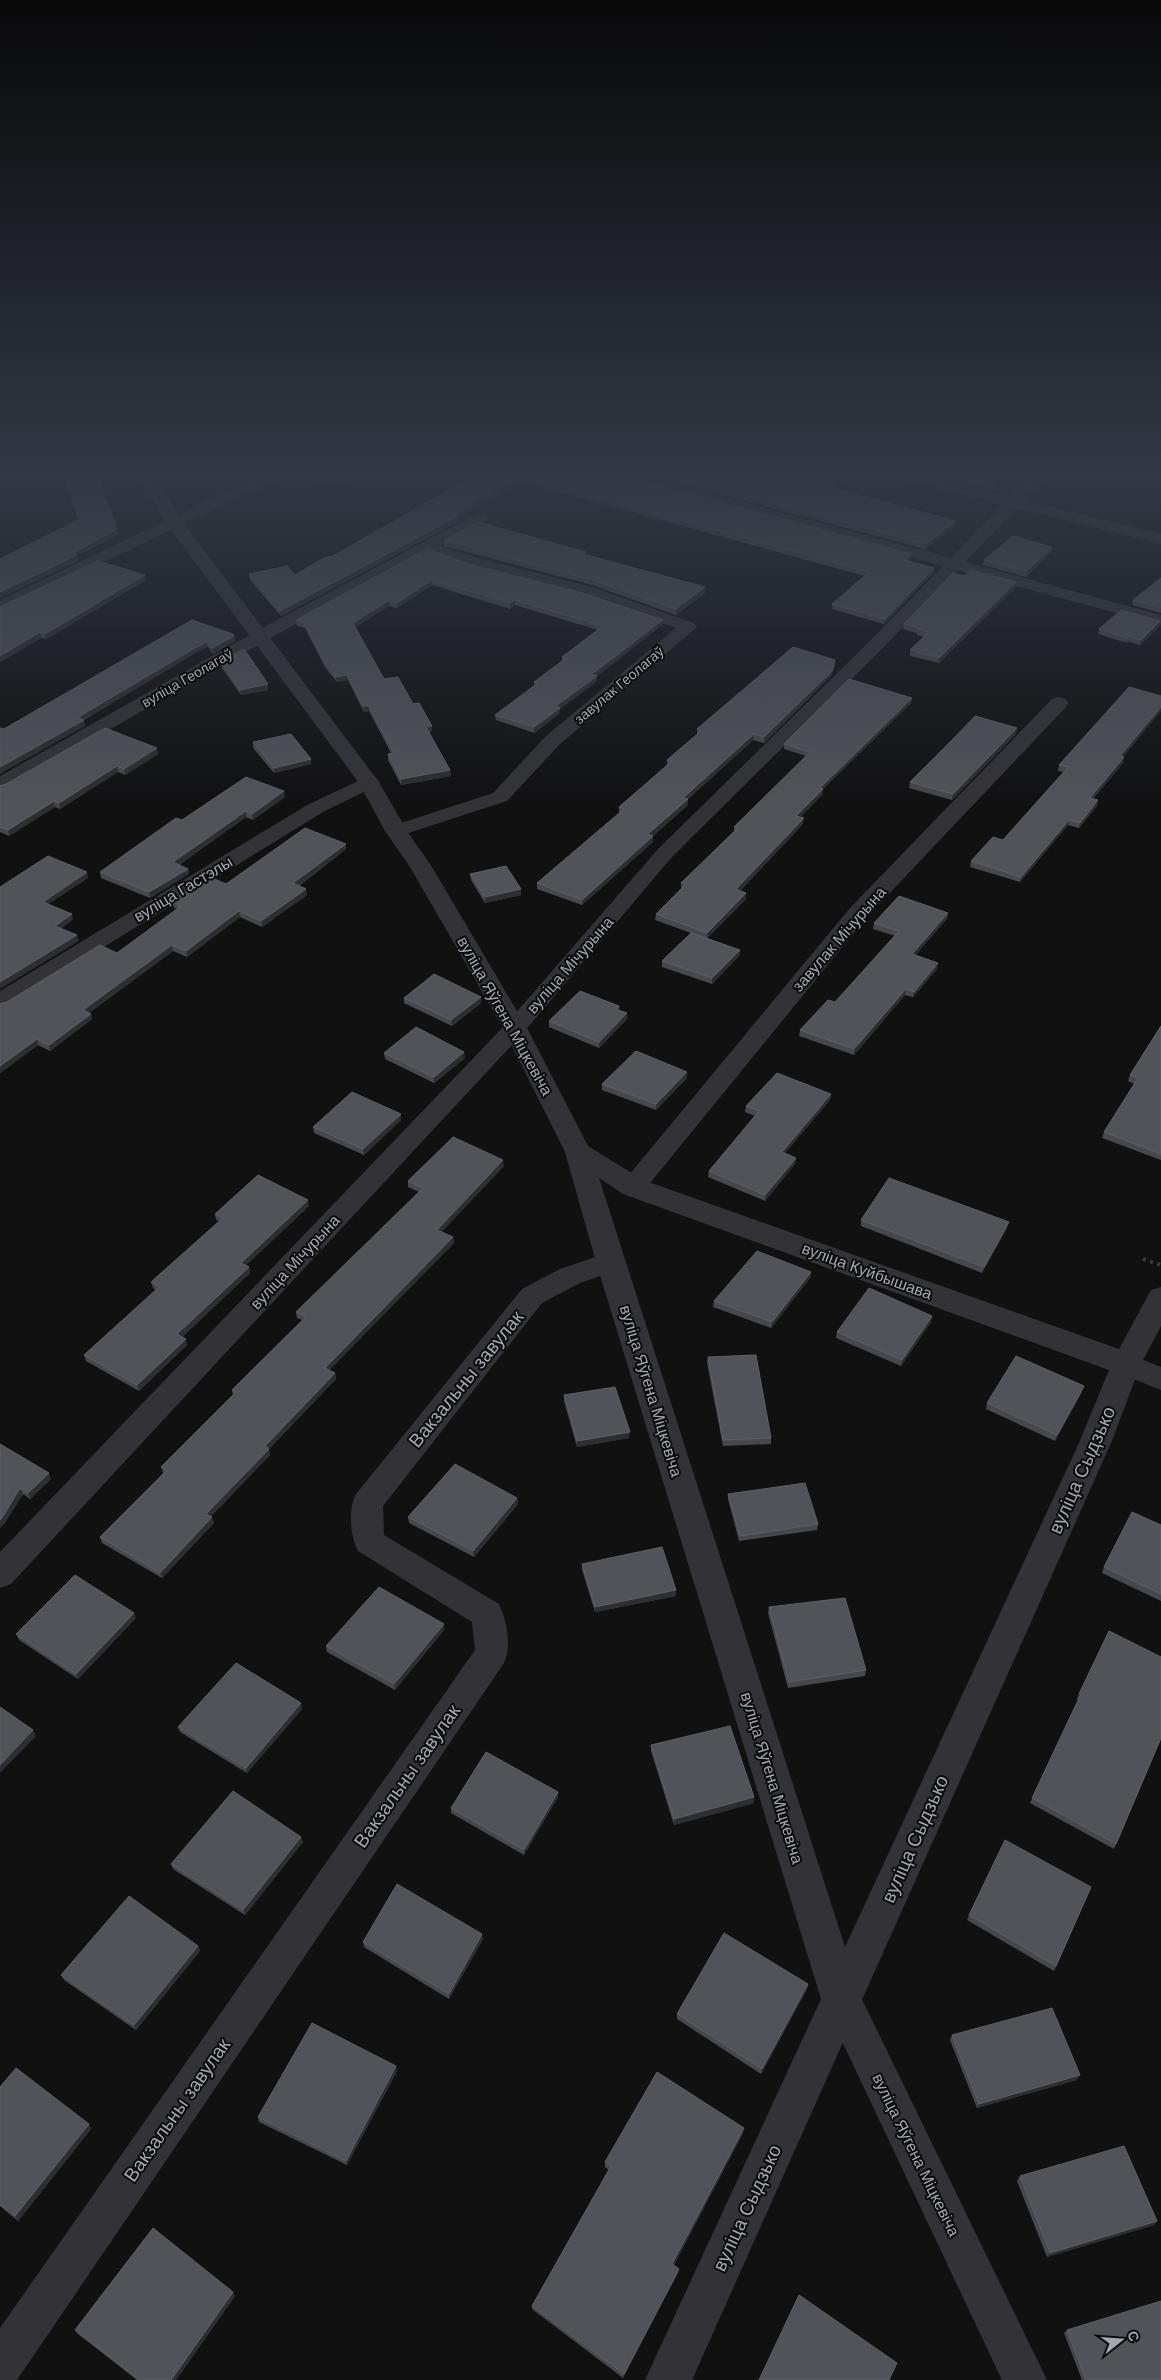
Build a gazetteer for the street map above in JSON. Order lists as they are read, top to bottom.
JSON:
{
  "streets": {
    "street": [
      "вуліца Геолагаў",
      "завулак Геолагаў",
      "вуліца Гастэлы",
      "завулак Мічурына",
      "вуліца Мічурына",
      "вуліца Яўгена Міцкевіча",
      "вуліца Куйбышава",
      "Вакзальны завулак",
      "вуліца Сыдзько"
    ]
  },
  "crossings": [
    ["вуліца Геолагаў", "вуліца Яўгена Міцкевіча"],
    ["завулак Геолагаў", "вуліца Яўгена Міцкевіча"],
    ["вуліца Гастэлы", "вуліца Яўгена Міцкевіча"],
    ["завулак Мічурына", "вуліца Куйбышава"],
    ["вуліца Мічурына", "вуліца Яўгена Міцкевіча"],
    ["вуліца Яўгена Міцкевіча", "вуліца Куйбышава"],
    ["вуліца Яўгена Міцкевіча", "Вакзальны завулак"],
    ["вуліца Яўгена Міцкевіча", "вуліца Сыдзько"],
    ["вуліца Куйбышава", "вуліца Сыдзько"]
  ],
  "north": "right"
}
